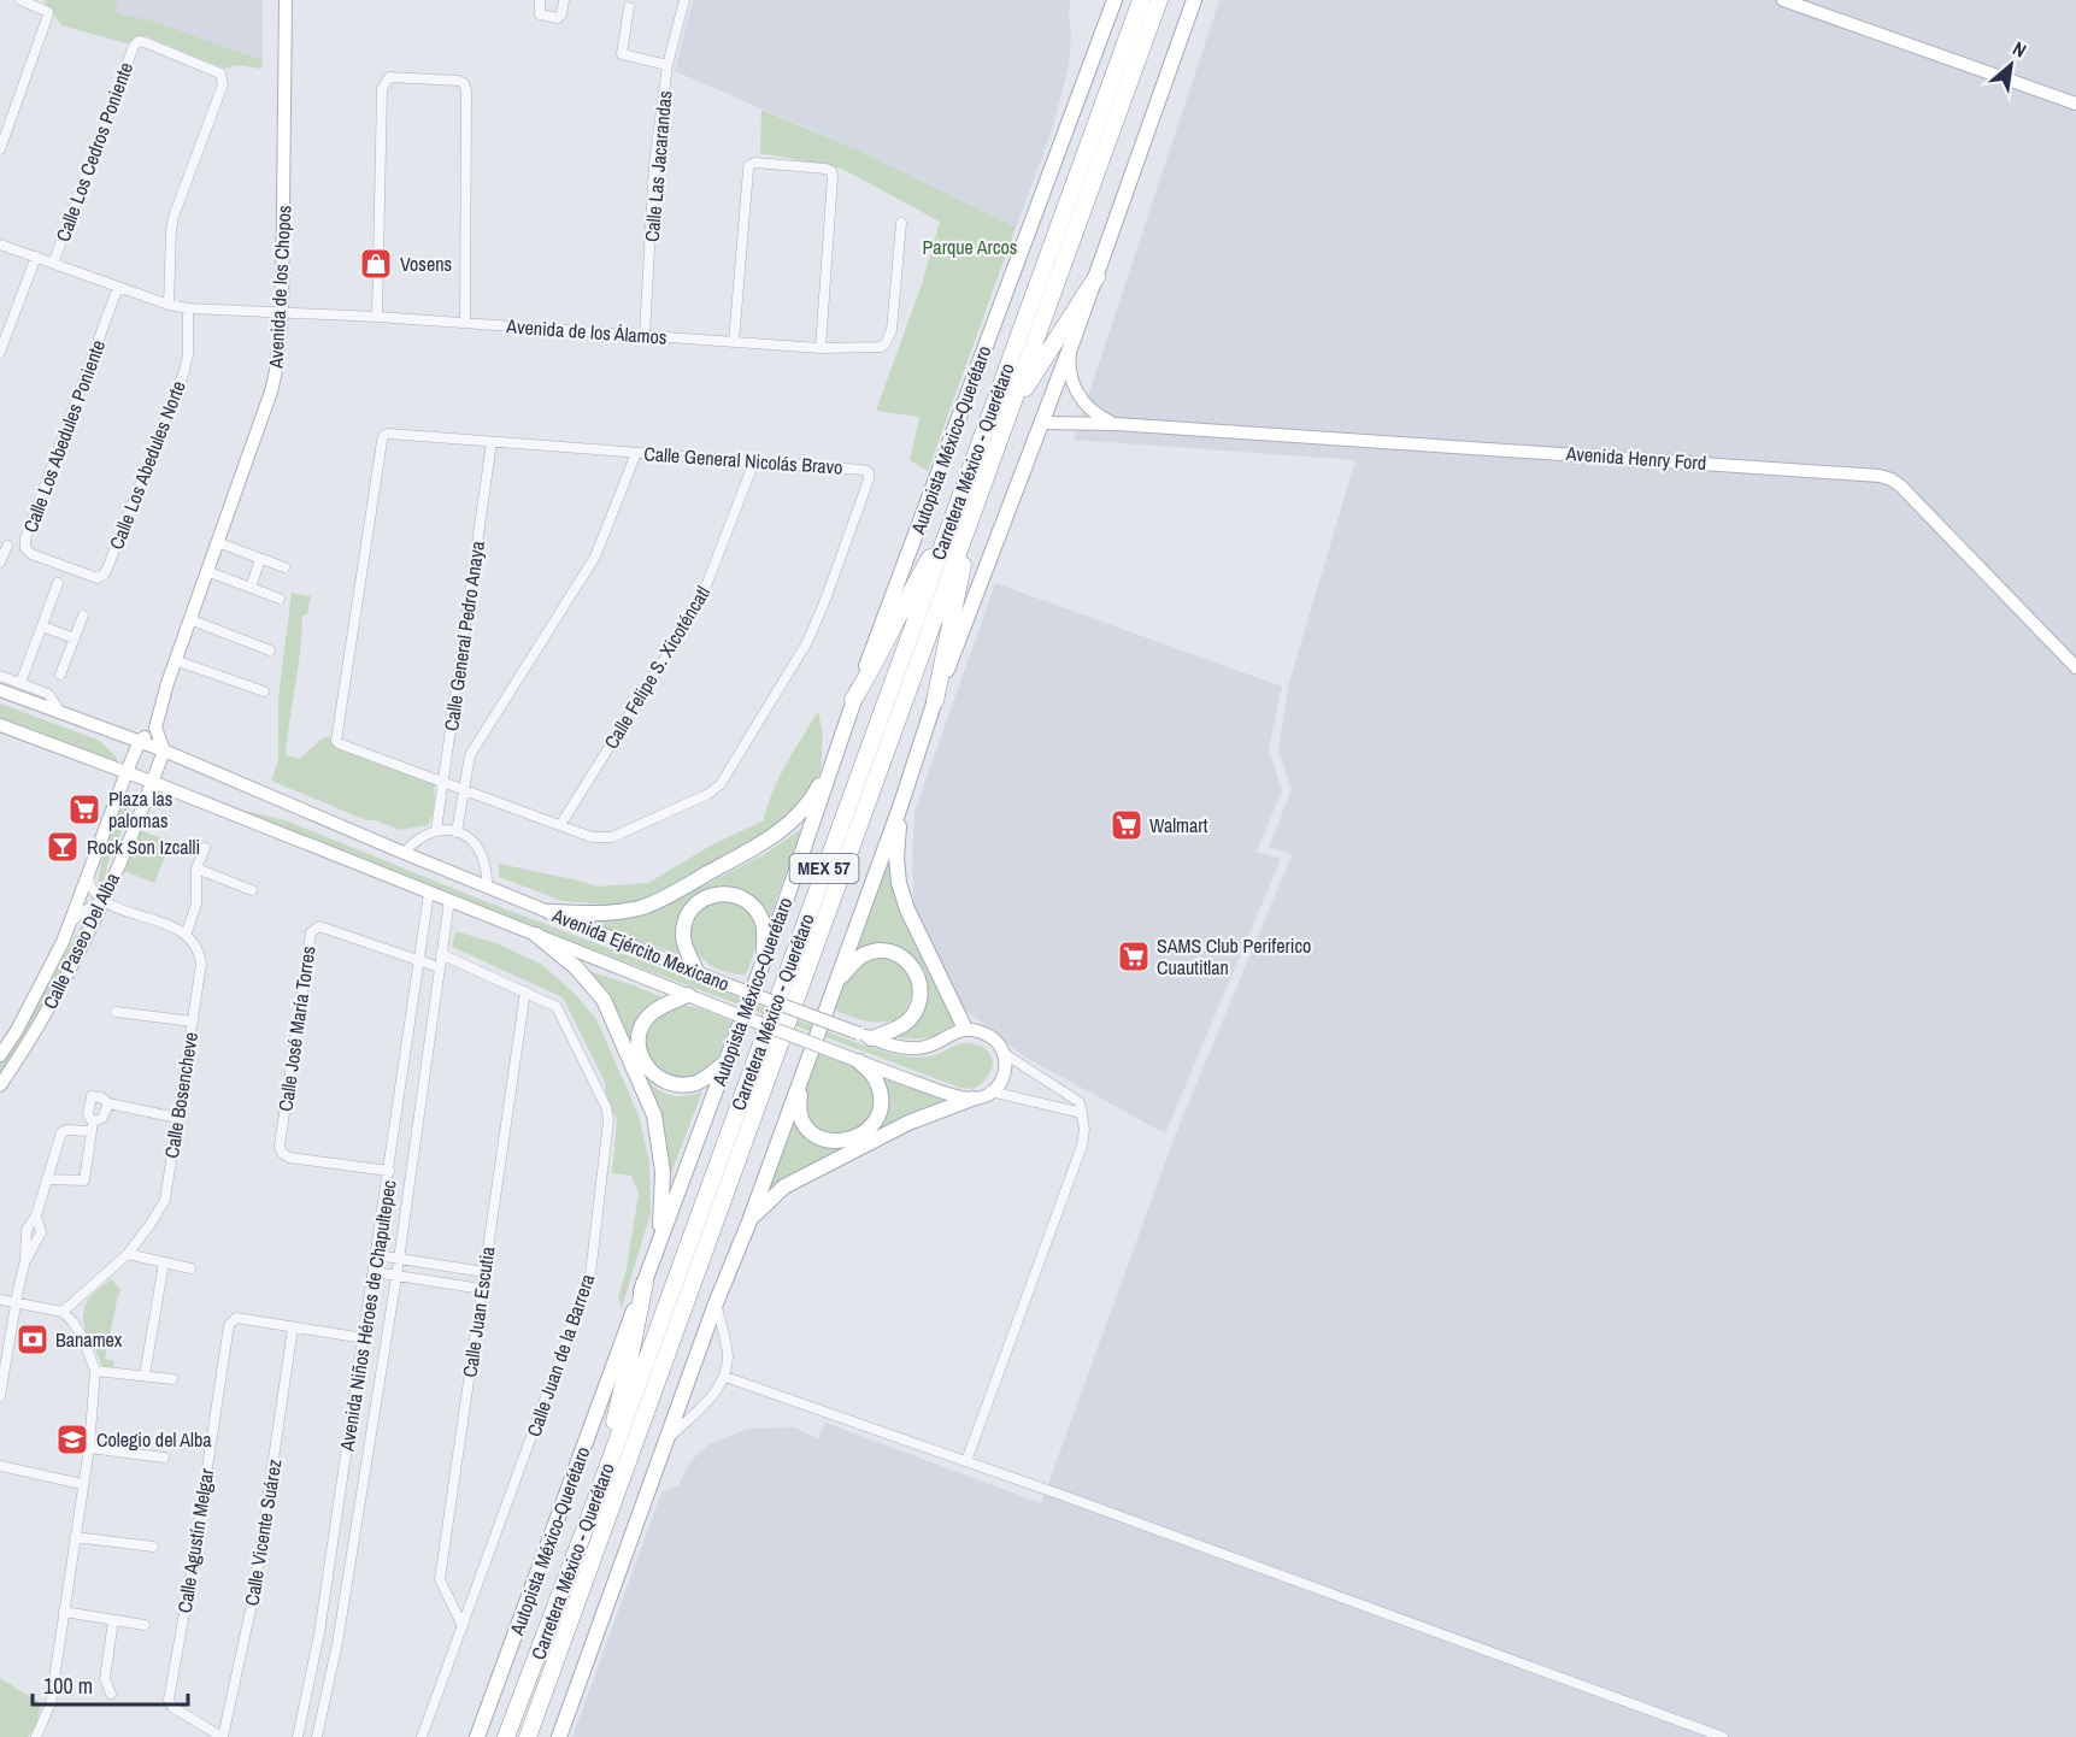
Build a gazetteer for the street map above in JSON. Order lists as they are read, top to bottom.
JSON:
{
  "streets": {
    "highway": ["Carretera México - Querétaro", "MEX 57"],
    "main road": ["Autopista México-Querétaro"],
    "street": [
      "Calle Los Cedros Poniente",
      "Calle Las Jacarandas",
      "Avenida de los Chopos",
      "Avenida de los Álamos",
      "Calle Los Abedules Poniente",
      "Avenida Henry Ford",
      "Calle General Nicolás Bravo",
      "Calle Los Abedules Norte",
      "Calle General Pedro Anaya",
      "Calle Felipe S. Xicoténcatl",
      "Calle Paseo Del Alba",
      "Avenida Ejército Mexicano",
      "Calle José María Torres",
      "Calle Bosencheve",
      "Calle Juan Escutia",
      "Avenida Niños Héroes de Chapultepec",
      "Calle Juan de la Barrera",
      "Calle Vicente Suárez",
      "Calle Agustín Melgar"
    ]
  },
  "crossings": [
    ["Calle Las Jacarandas", "Avenida de los Álamos"],
    ["Avenida de los Chopos", "Avenida de los Álamos"],
    ["Calle Los Abedules Poniente", "Calle Los Abedules Norte"],
    ["Calle General Nicolás Bravo", "Calle General Pedro Anaya"],
    ["Calle General Nicolás Bravo", "Calle Felipe S. Xicoténcatl"],
    ["Calle Paseo Del Alba", "Avenida Ejército Mexicano"],
    ["Avenida Ejército Mexicano", "Avenida Niños Héroes de Chapultepec"],
    ["Calle José María Torres", "Avenida Niños Héroes de Chapultepec"],
    ["Calle Juan Escutia", "Calle Juan de la Barrera"],
    ["Avenida Niños Héroes de Chapultepec", "Calle Juan de la Barrera"],
    ["Avenida Niños Héroes de Chapultepec", "Calle Agustín Melgar"],
    ["Calle Vicente Suárez", "Calle Agustín Melgar"]
  ],
  "parks": ["Parque Arcos"],
  "places": {
    "shop": ["Vosens"],
    "supermarket": ["Plaza las palomas", "Walmart", "SAMS Club Periferico Cuautitlan"],
    "bar": ["Rock Son Izcalli"],
    "bank": ["Banamex"],
    "school or university": ["Colegio del Alba"]
  },
  "scale_bar": "100 m",
  "north": "top right"
}
